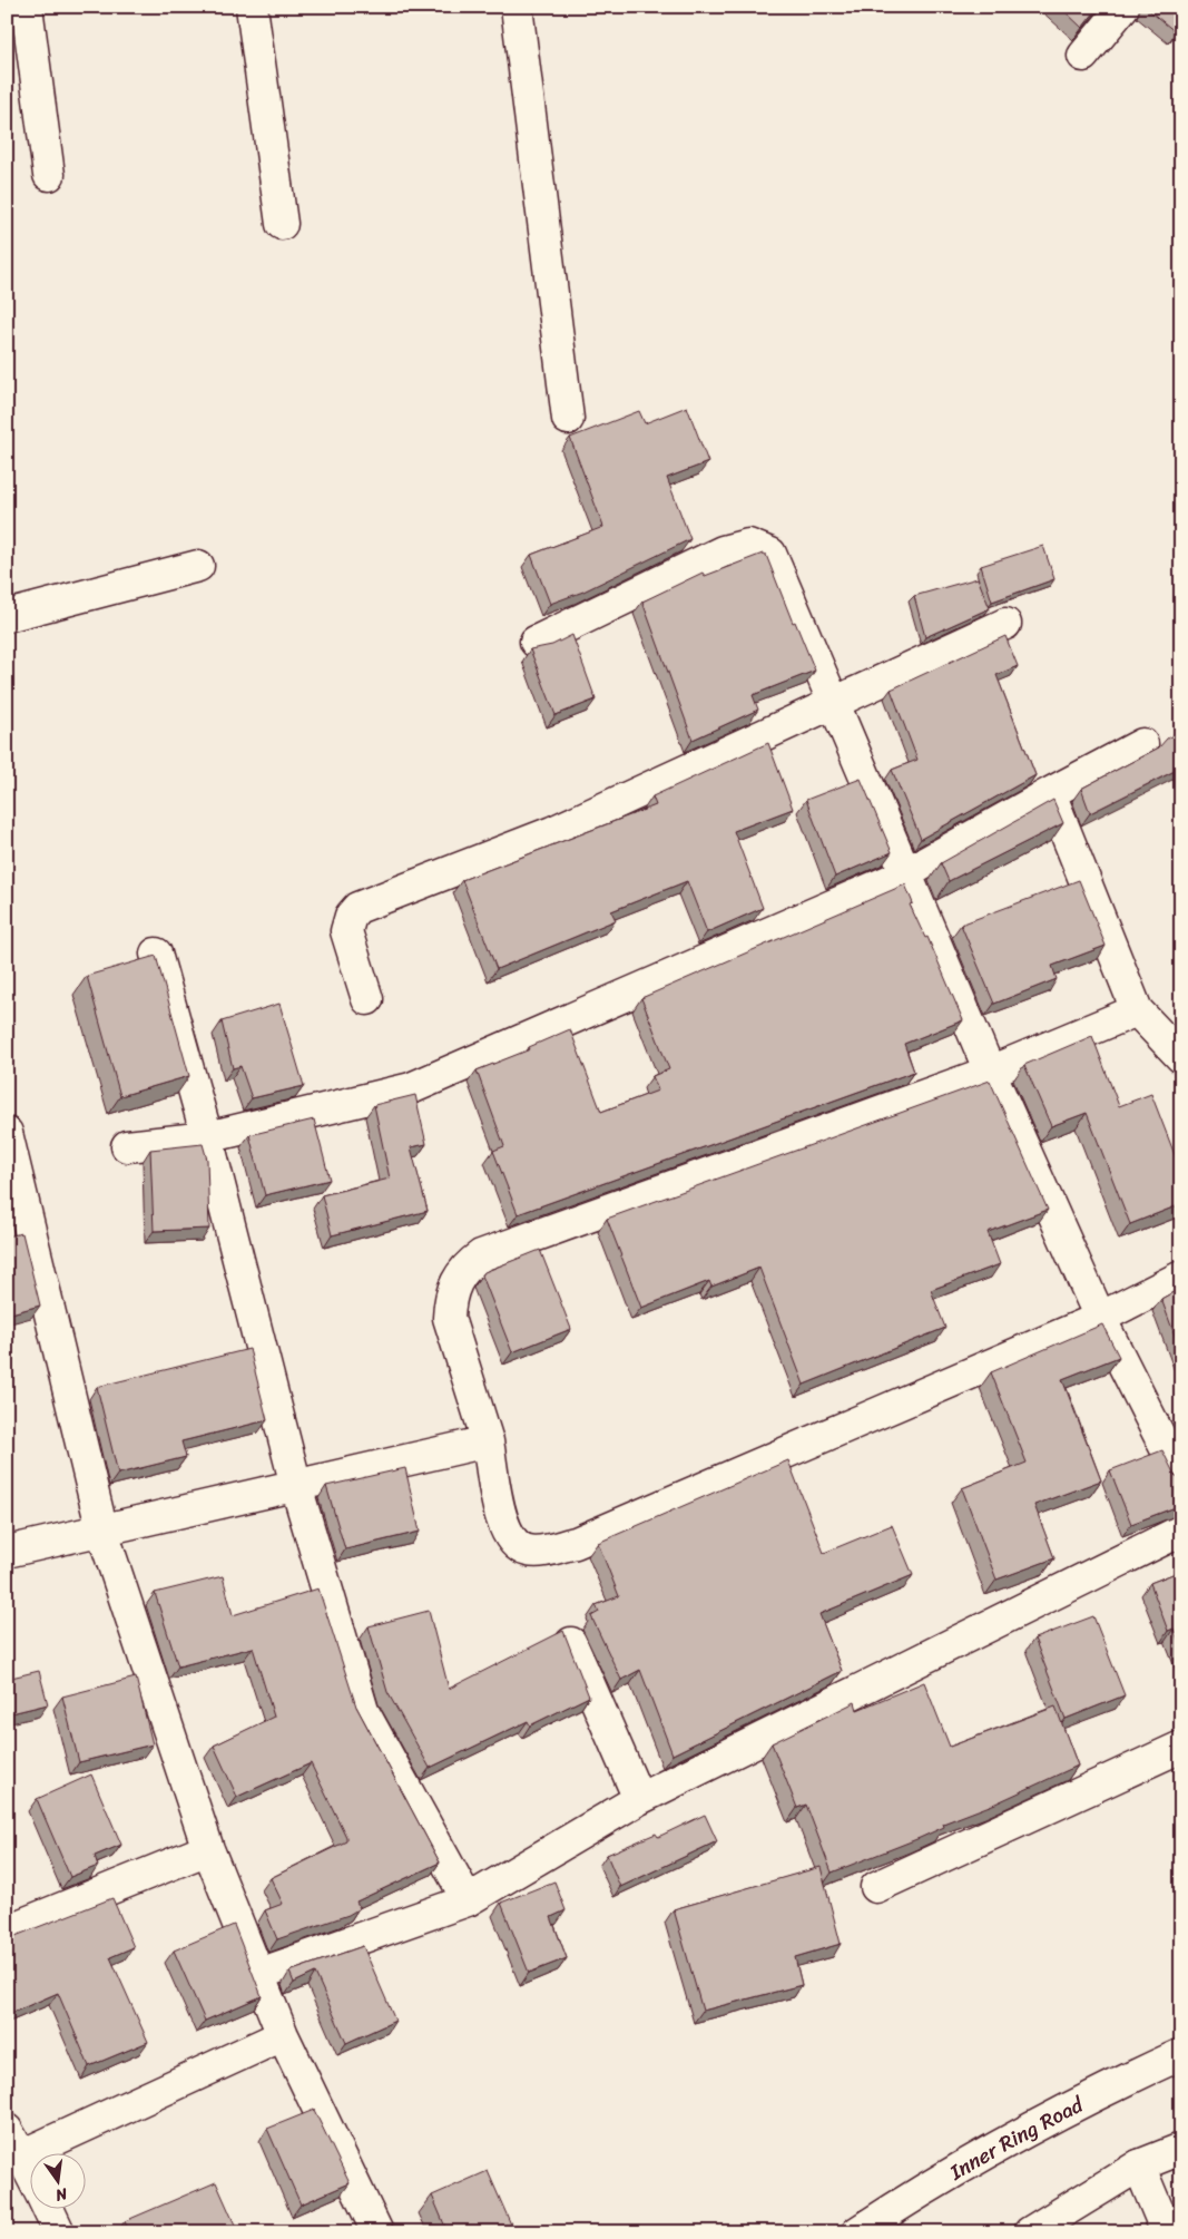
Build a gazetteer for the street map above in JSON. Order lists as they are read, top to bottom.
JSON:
{
  "streets": {
    "main road": ["Inner Ring Road"]
  },
  "north": "bottom"
}
